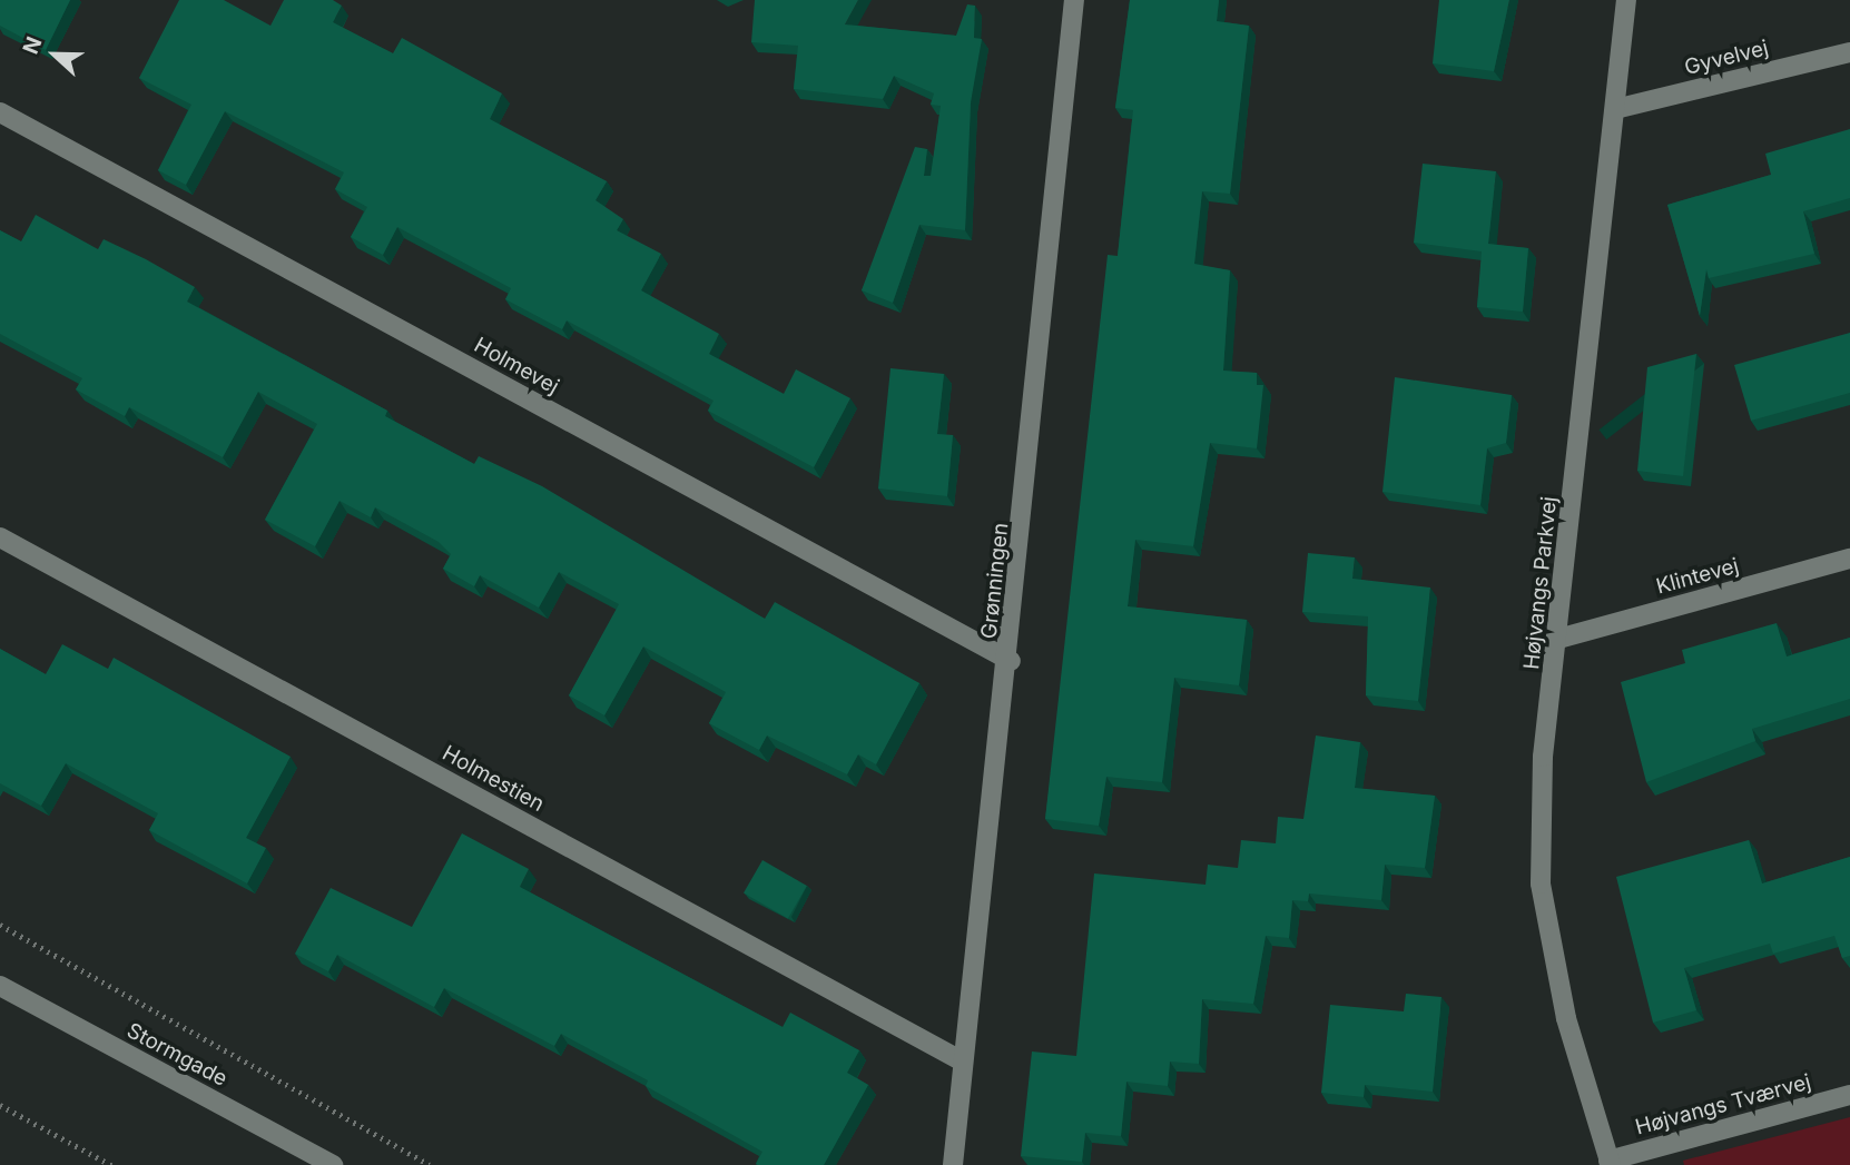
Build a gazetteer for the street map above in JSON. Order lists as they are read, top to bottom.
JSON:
{
  "streets": {
    "street": [
      "Gyvelvej",
      "Holmevej",
      "Klintevej",
      "Grønningen",
      "Højvangs Parkvej",
      "Holmestien",
      "Stormgade",
      "Højvangs Tværvej"
    ]
  },
  "crossings": [
    ["Gyvelvej", "Højvangs Parkvej"],
    ["Holmevej", "Grønningen"],
    ["Klintevej", "Højvangs Parkvej"],
    ["Grønningen", "Holmestien"],
    ["Højvangs Parkvej", "Højvangs Tværvej"]
  ],
  "north": "left"
}
